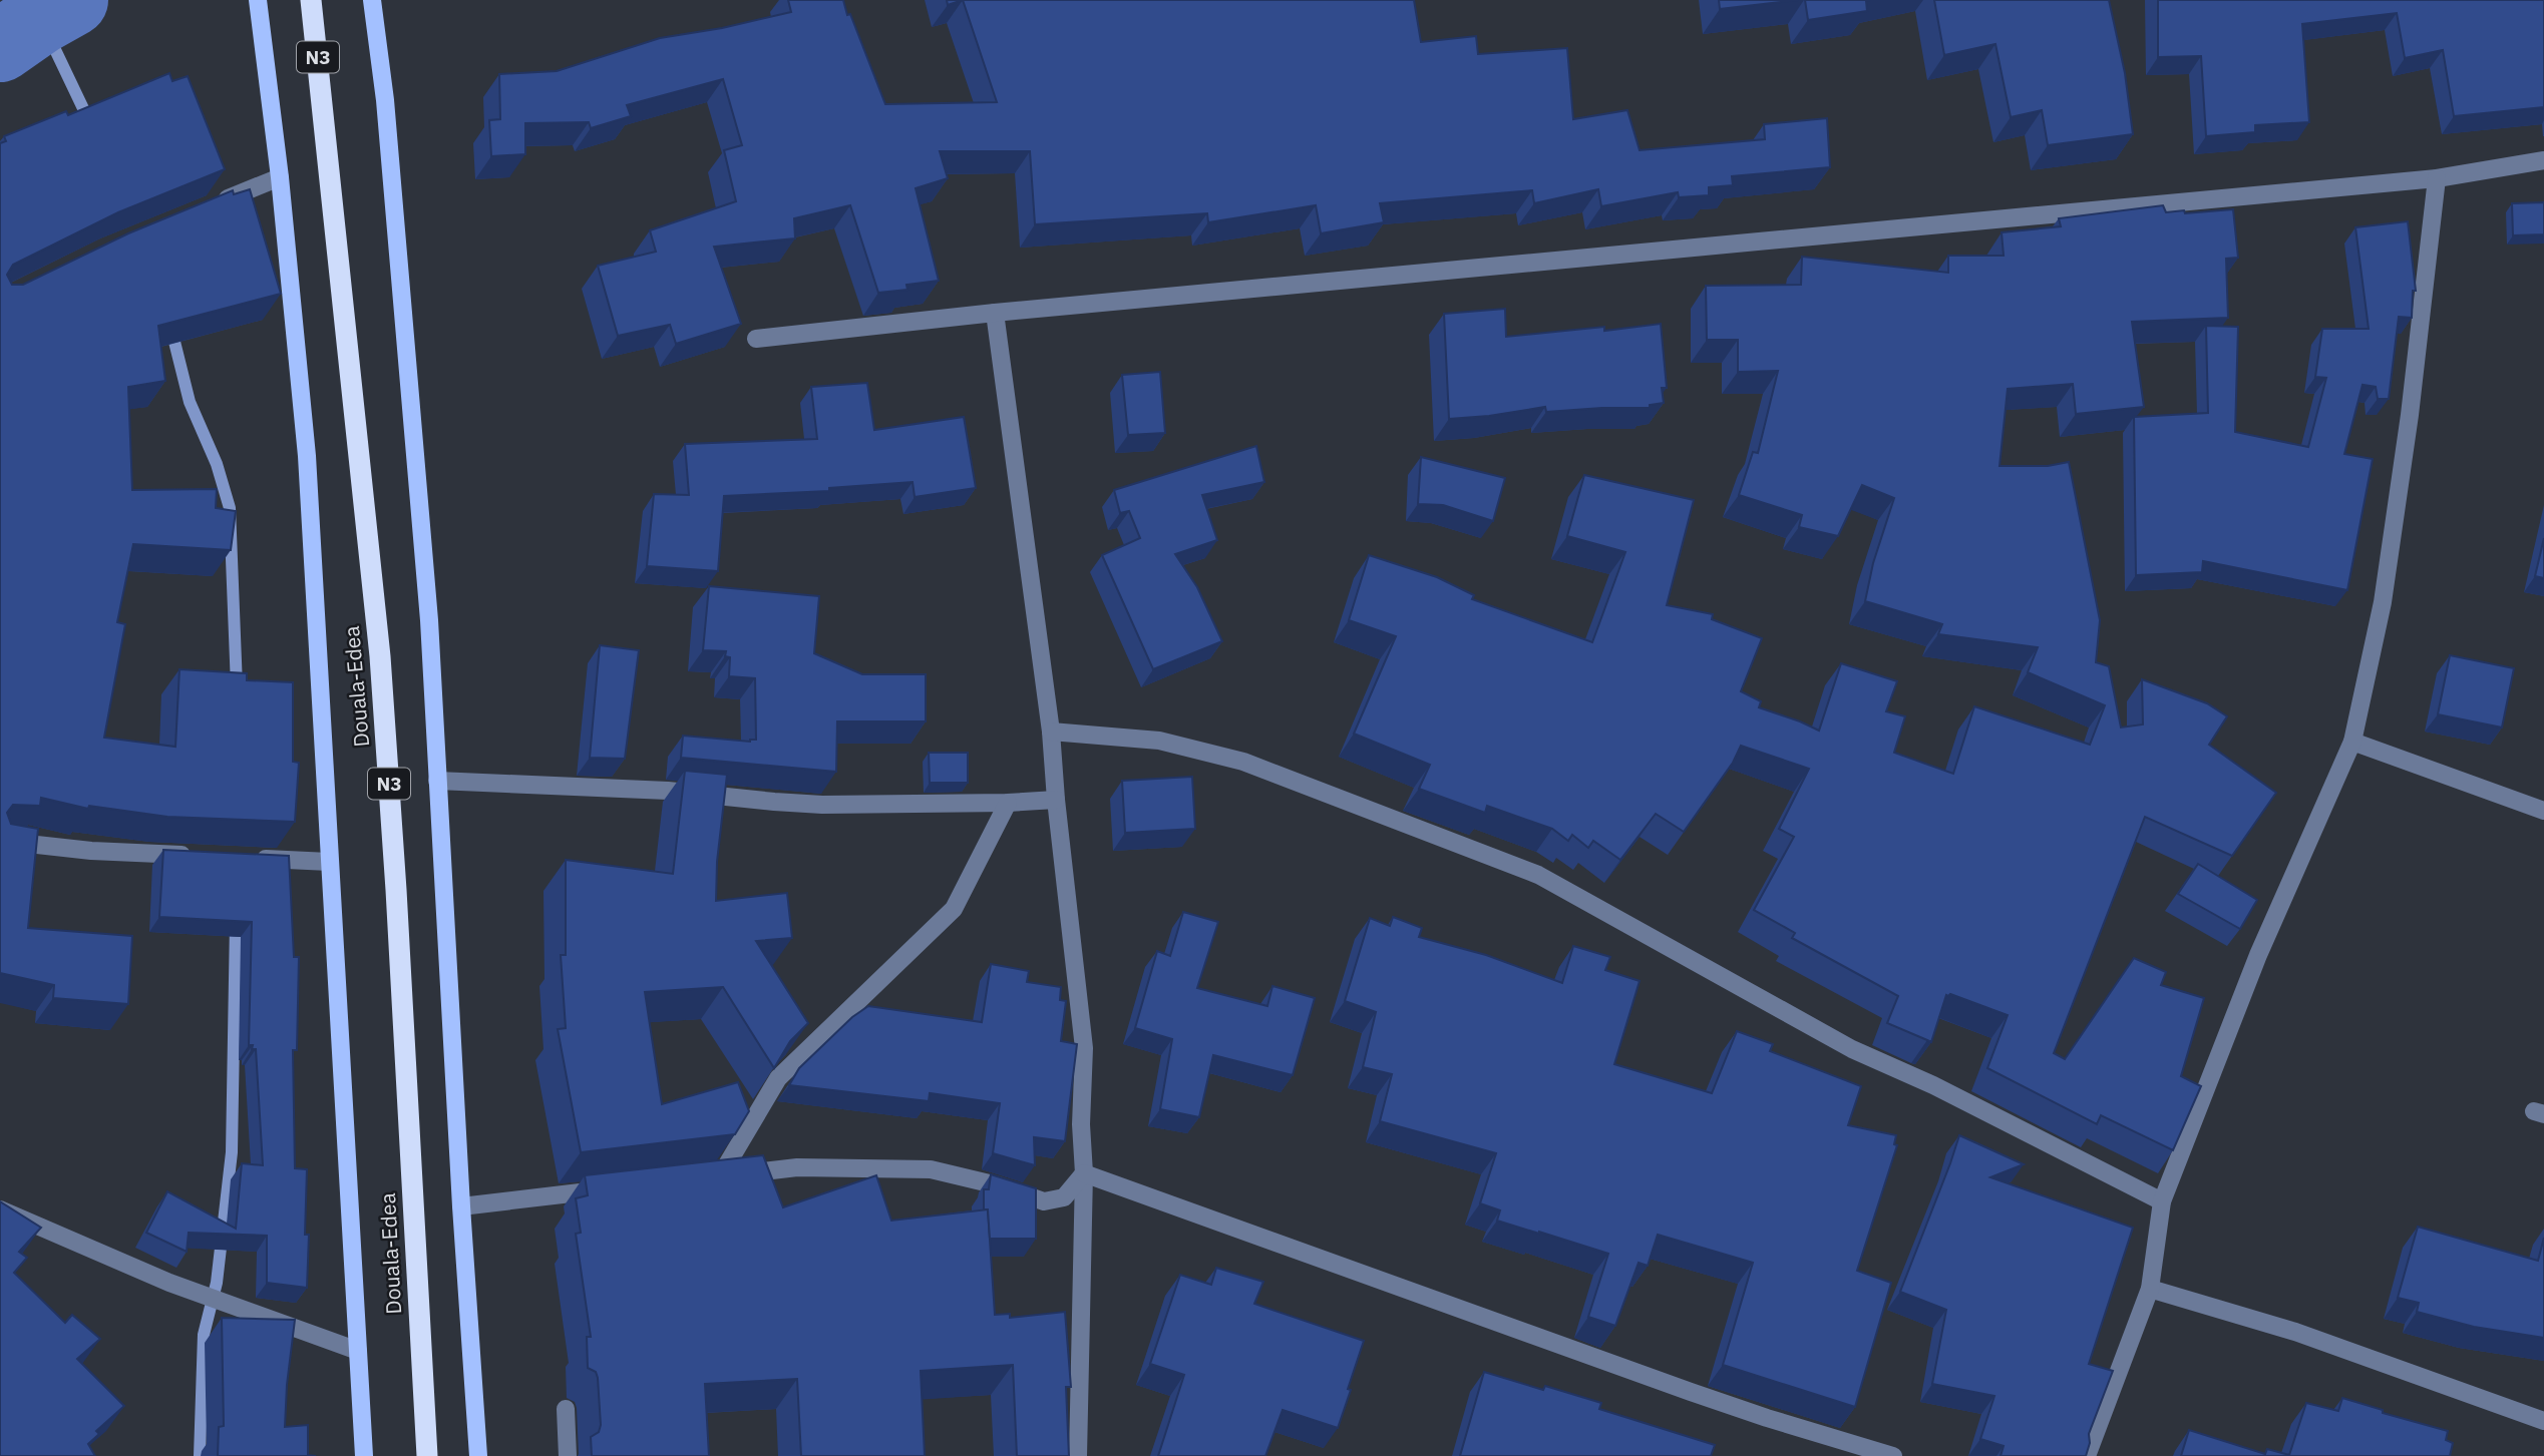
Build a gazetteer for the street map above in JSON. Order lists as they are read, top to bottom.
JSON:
{
  "streets": {
    "highway": ["N3", "Douala-Edea"]
  }
}
